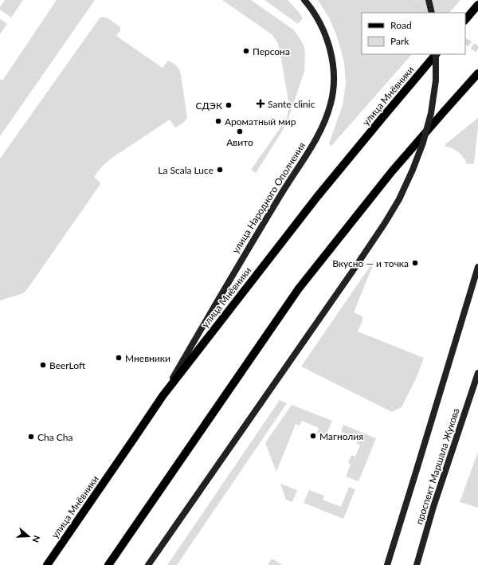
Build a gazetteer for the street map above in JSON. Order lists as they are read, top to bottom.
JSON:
{
  "streets": {
    "main road": ["улица Мнёвники", "улица Народного Ополчения", "проспект Маршала Жукова"]
  },
  "crossings": [
    ["улица Мнёвники", "улица Народного Ополчения"]
  ],
  "places": {
    "other": [
      "Персона",
      "СДЭК",
      "Ароматный мир",
      "Авито",
      "La Scala Luce",
      "Вкусно — и точка",
      "Мневники",
      "BeerLoft",
      "Магнолия",
      "Cha Cha"
    ],
    "health": ["Sante clinic"]
  },
  "legend": ["Road", "Park"],
  "north": "right"
}
